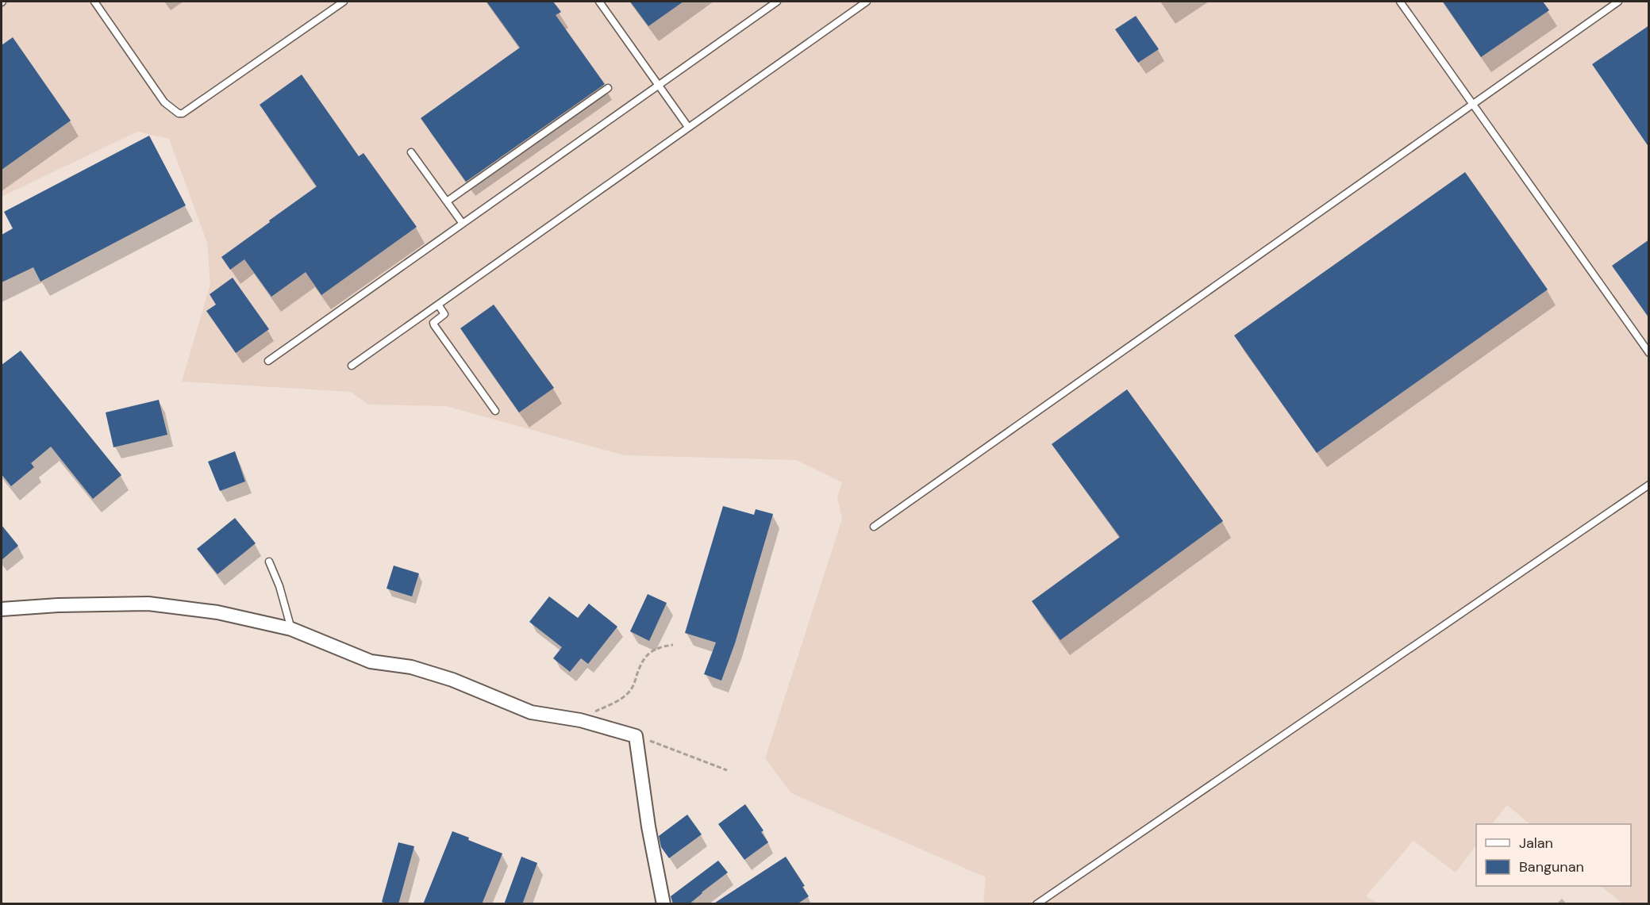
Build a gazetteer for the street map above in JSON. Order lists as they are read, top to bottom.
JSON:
{
  "legend": ["Jalan", "Bangunan"]
}
